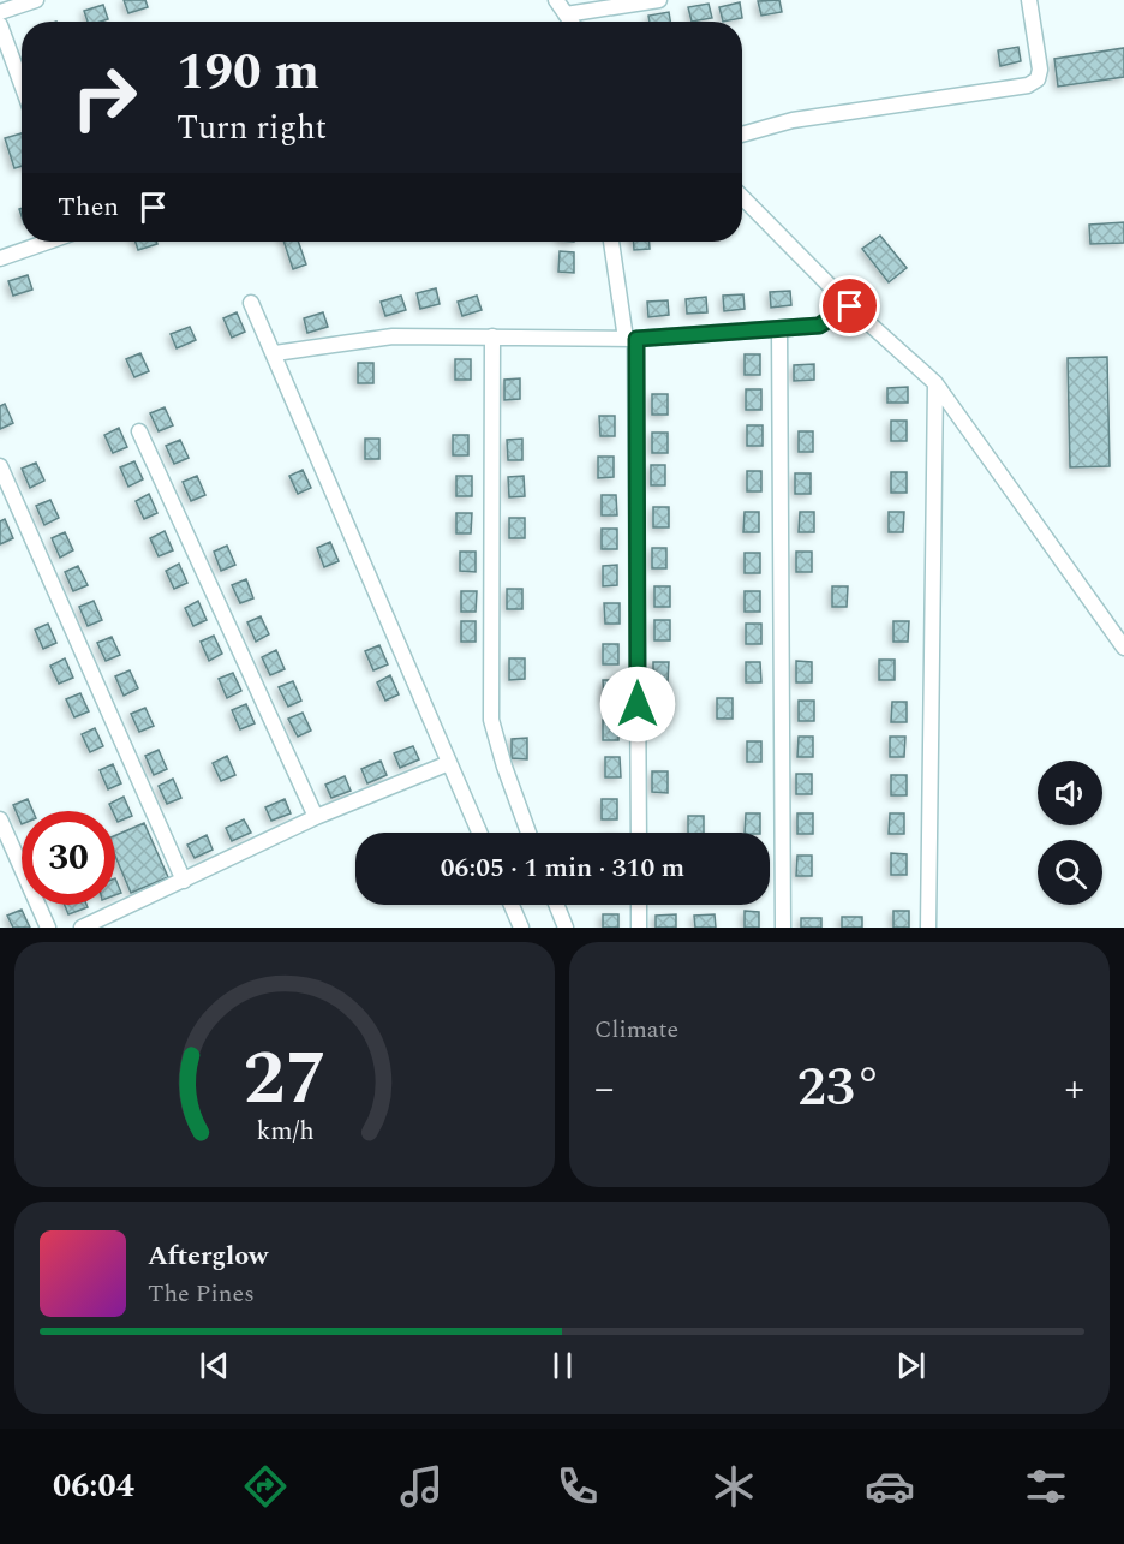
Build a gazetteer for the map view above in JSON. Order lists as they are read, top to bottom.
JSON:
{
  "page": {
    "turn": ["190 m", "Turn right"],
    "then": "Then",
    "limit": "30",
    "trip": "06:05 · 1 min · 310 m",
    "tile": "Climate",
    "heat": ["−", "23°", "+"],
    "song": ["Afterglow", "The Pines"],
    "tabs": "06:04",
    "gauge": ["27", "km/h"]
  }
}
